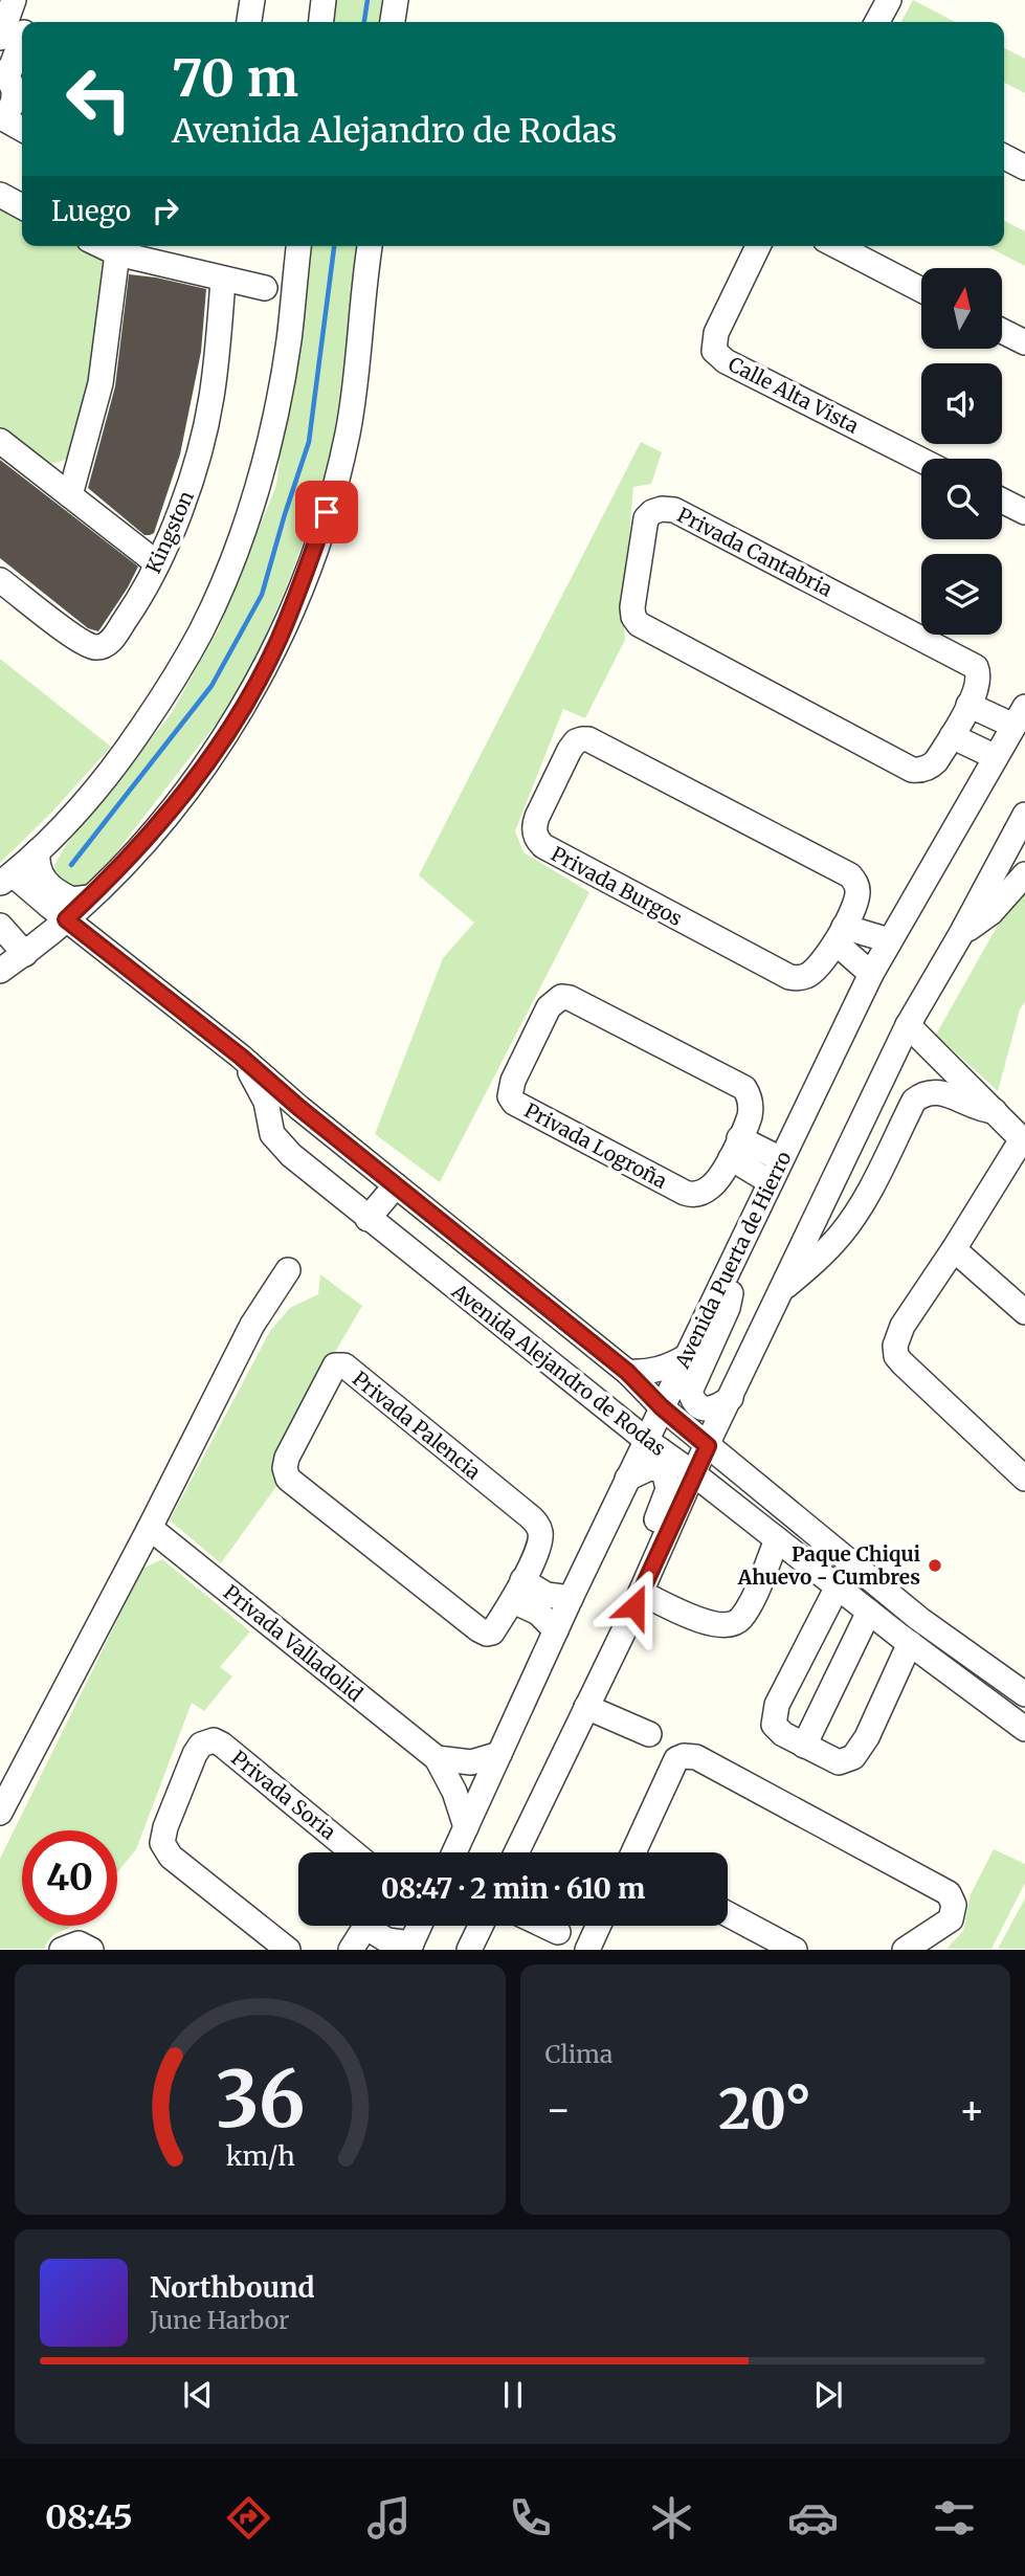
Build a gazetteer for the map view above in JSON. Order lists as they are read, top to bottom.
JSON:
{
  "streets": {
    "street": [
      "Calle Alta Vista",
      "Kingston",
      "Privada Cantabria",
      "Privada Burgos",
      "Privada Logroña",
      "Avenida Puerta de Hierro",
      "Avenida Alejandro de Rodas",
      "Privada Palencia",
      "Privada Valladolid",
      "Privada Soria"
    ]
  },
  "crossings": [
    ["Avenida Puerta de Hierro", "Avenida Alejandro de Rodas"],
    ["Avenida Puerta de Hierro", "Privada Valladolid"]
  ],
  "places": ["Paque Chiqui Ahuevo - Cumbres"],
  "north": "top",
  "page": {
    "turn": ["70 m", "Avenida Alejandro de Rodas"],
    "then": "Luego",
    "limit": "40",
    "trip": "08:47 · 2 min · 610 m",
    "tile": "Clima",
    "heat": ["−", "20°", "+"],
    "song": ["Northbound", "June Harbor"],
    "tabs": "08:45",
    "gauge": ["36", "km/h"]
  }
}
